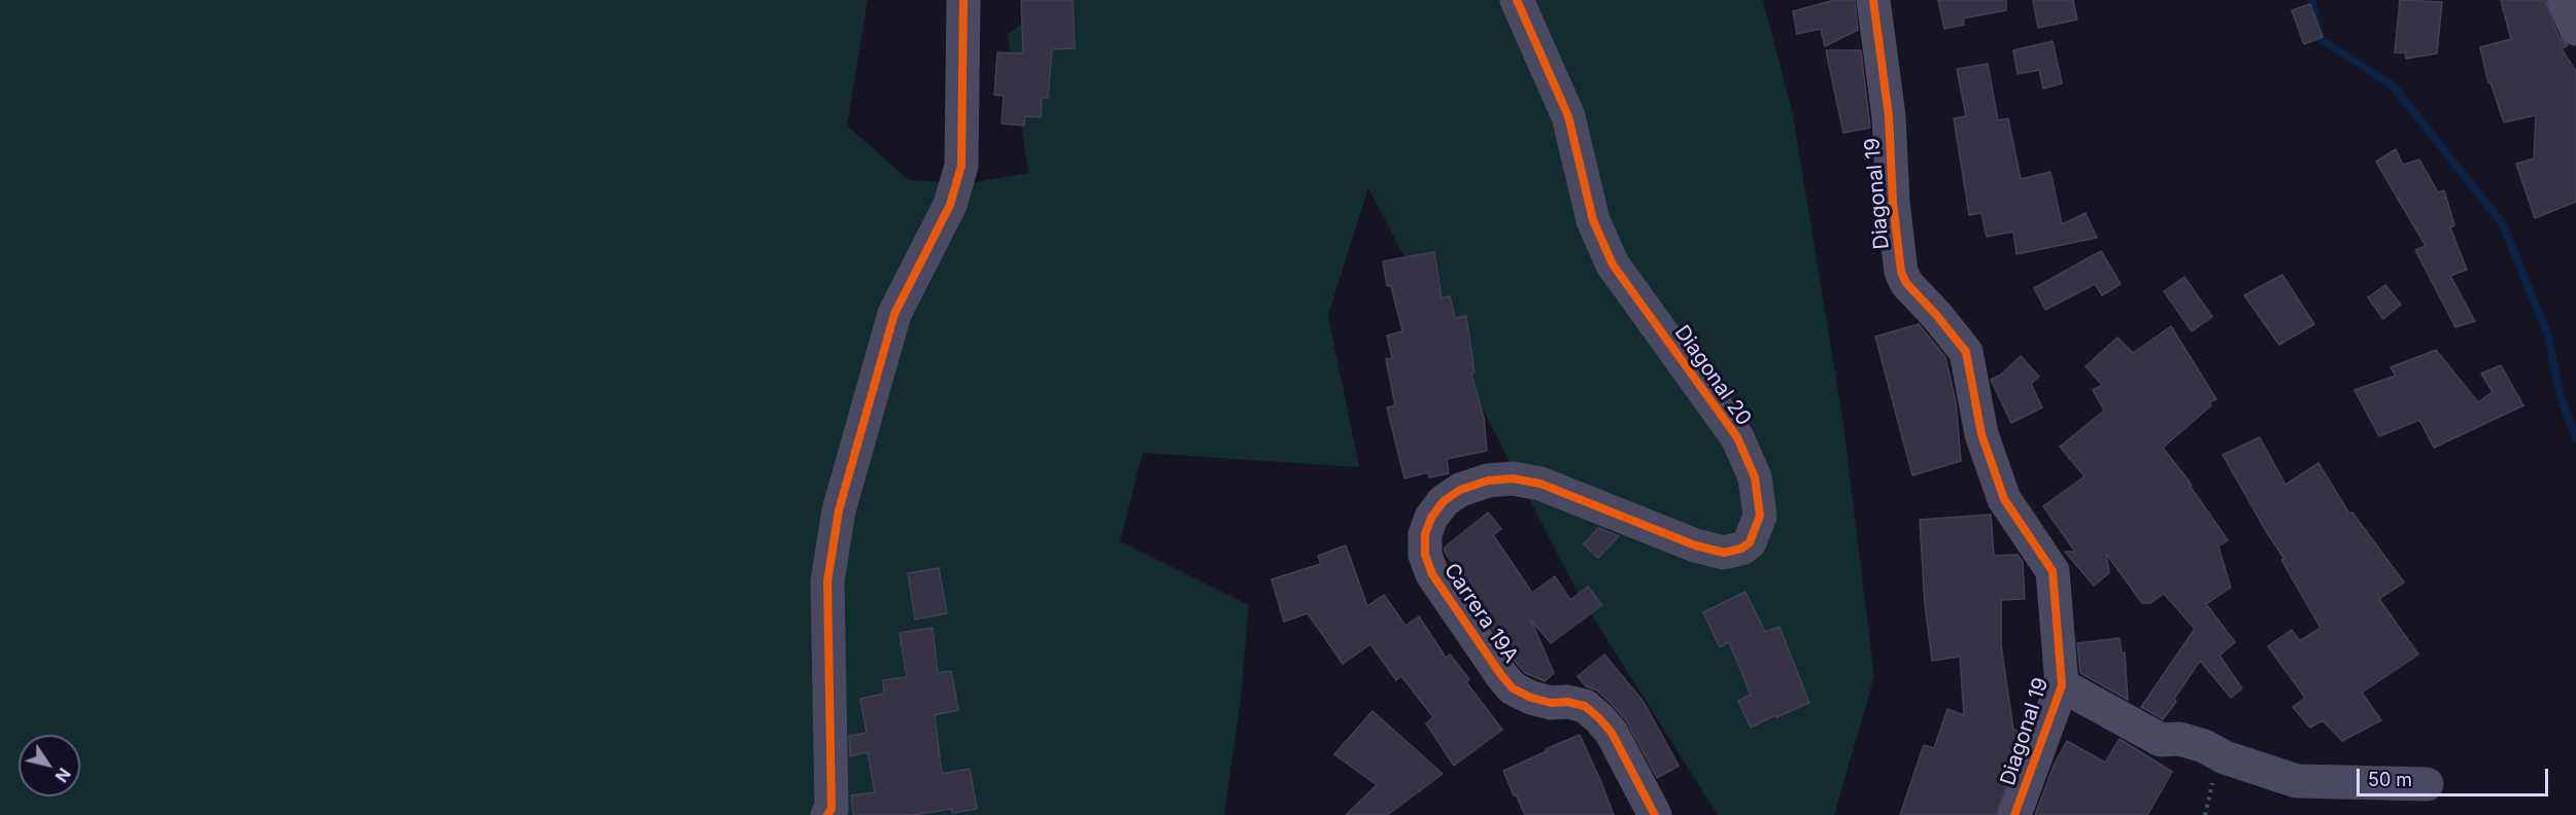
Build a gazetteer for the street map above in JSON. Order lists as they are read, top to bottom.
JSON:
{
  "streets": {
    "street": ["Diagonal 19", "Diagonal 20", "Carrera 19A"]
  },
  "crossings": [
    ["Diagonal 20", "Carrera 19A"]
  ],
  "scale_bar": "50 m",
  "north": "bottom right"
}
